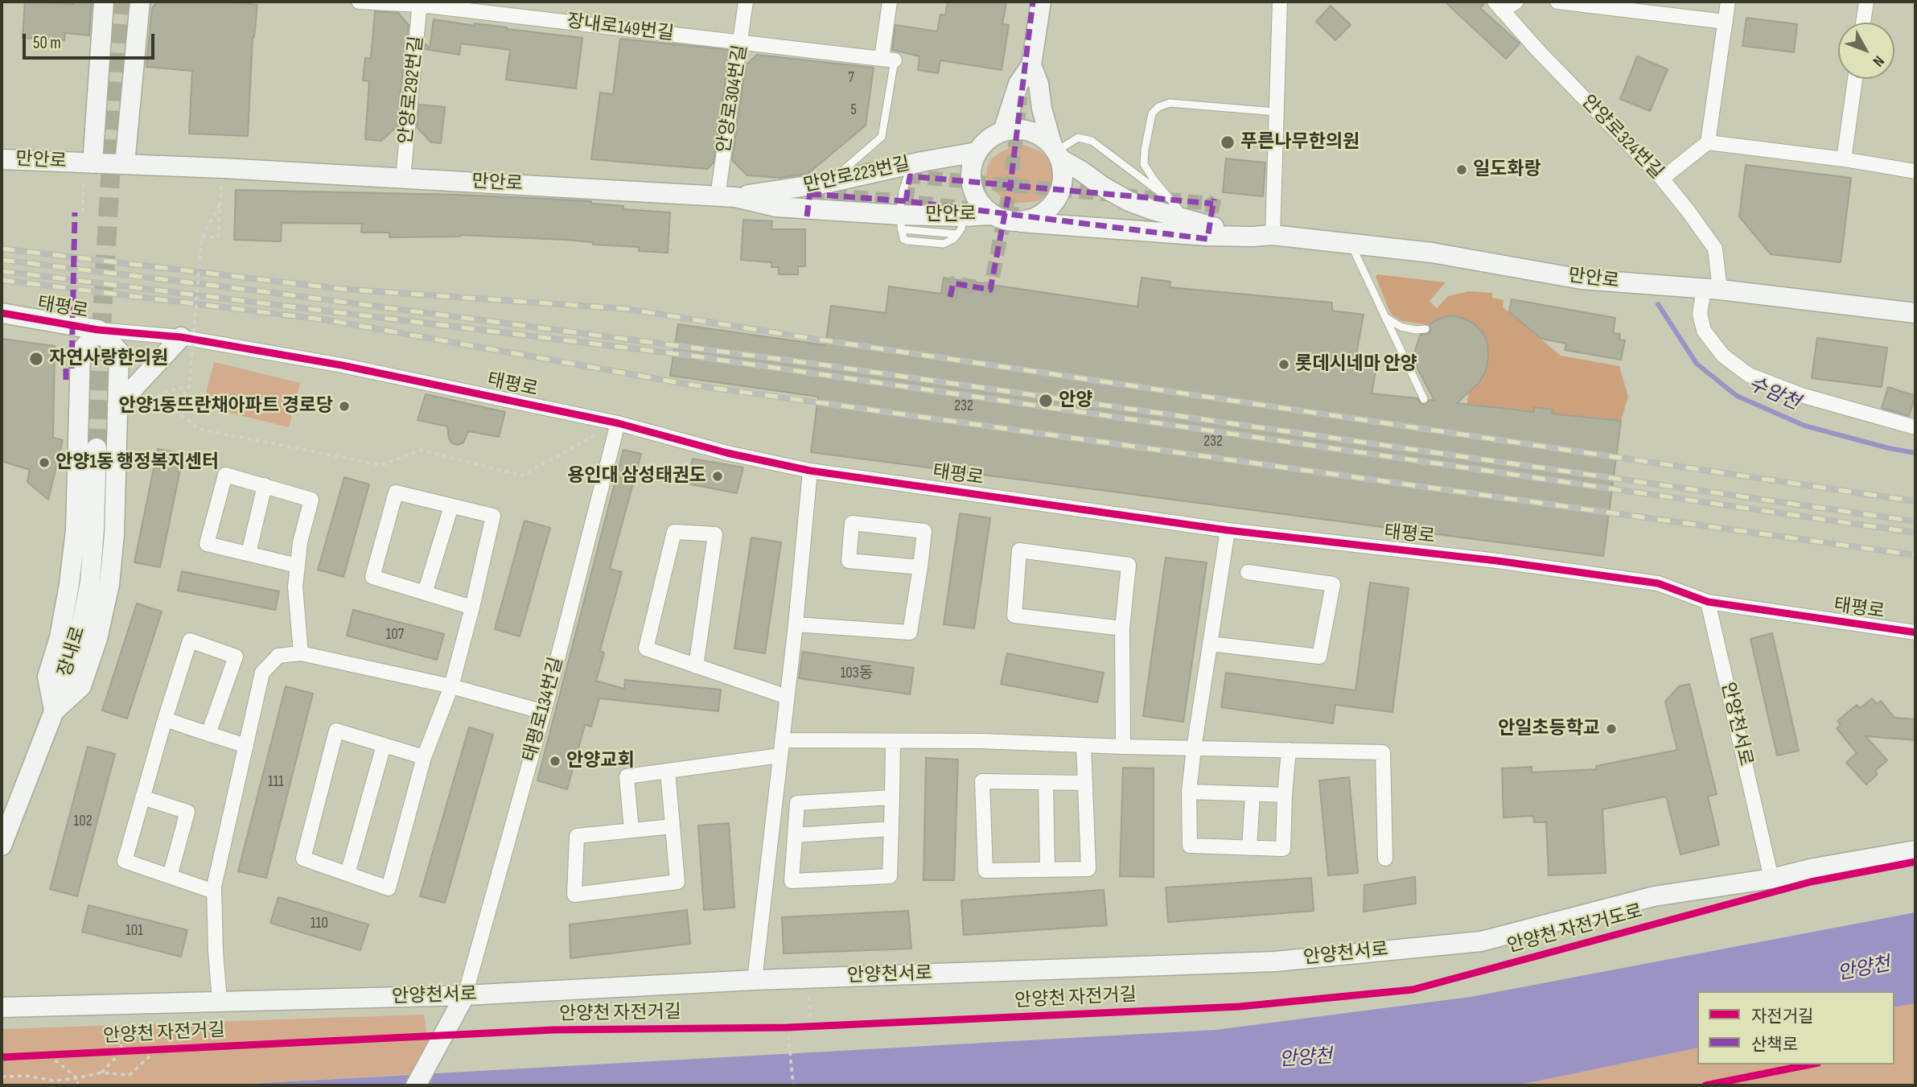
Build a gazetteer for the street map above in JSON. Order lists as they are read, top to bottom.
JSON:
{
  "streets": {
    "street": [
      "장내로149번길",
      "안양로292번길",
      "안양로304번길",
      "안양로324번길",
      "만안로",
      "만안로223번길",
      "태평로",
      "장내로",
      "태평로134번길",
      "안양천서로"
    ],
    "path": ["안양천 자전거길"],
    "cycle path": ["안양천 자전거도로"]
  },
  "crossings": [
    ["장내로149번길", "안양로292번길"],
    ["장내로149번길", "안양로304번길"],
    ["안양로292번길", "만안로"],
    ["안양로304번길", "만안로"],
    ["안양로304번길", "만안로223번길"],
    ["안양로324번길", "만안로"],
    ["만안로", "만안로223번길"],
    ["태평로", "태평로134번길"],
    ["태평로", "안양천서로"],
    ["태평로134번길", "안양천서로"]
  ],
  "water": ["수암천", "안양천"],
  "places": [
    "푸른나무한의원",
    "일도화랑",
    "자연사랑한의원",
    "롯데시네마 안양",
    "안양",
    "안양1동뜨란채아파트 경로당",
    "안양1동 행정복지센터",
    "용인대 삼성태권도",
    "안일초등학교",
    "안양교회"
  ],
  "house_numbers": [
    "7",
    "5",
    "232",
    "232",
    "107",
    "103동",
    "111",
    "102",
    "110",
    "101"
  ],
  "legend": ["자전거길", "산책로"],
  "scale_bar": "50 m",
  "north": "bottom right"
}
